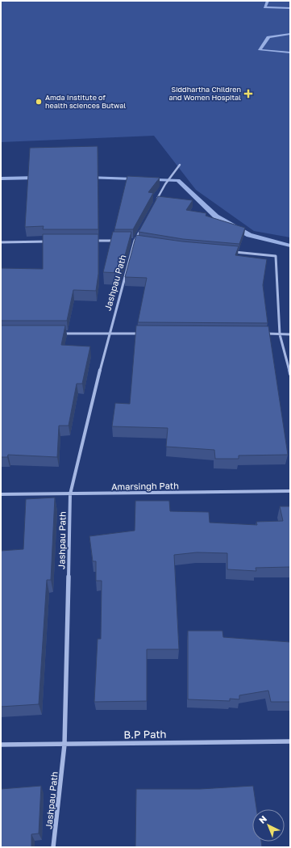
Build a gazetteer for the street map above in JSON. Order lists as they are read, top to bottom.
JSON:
{
  "streets": {
    "street": ["Jashpau Path", "Amarsingh Path", "B.P Path"]
  },
  "crossings": [
    ["Jashpau Path", "Amarsingh Path"],
    ["Jashpau Path", "B.P Path"]
  ],
  "places": {
    "health": ["Siddhartha Children and Women Hospital"],
    "other": ["Amda Institute of health sciences Butwal"]
  },
  "north": "top left"
}
